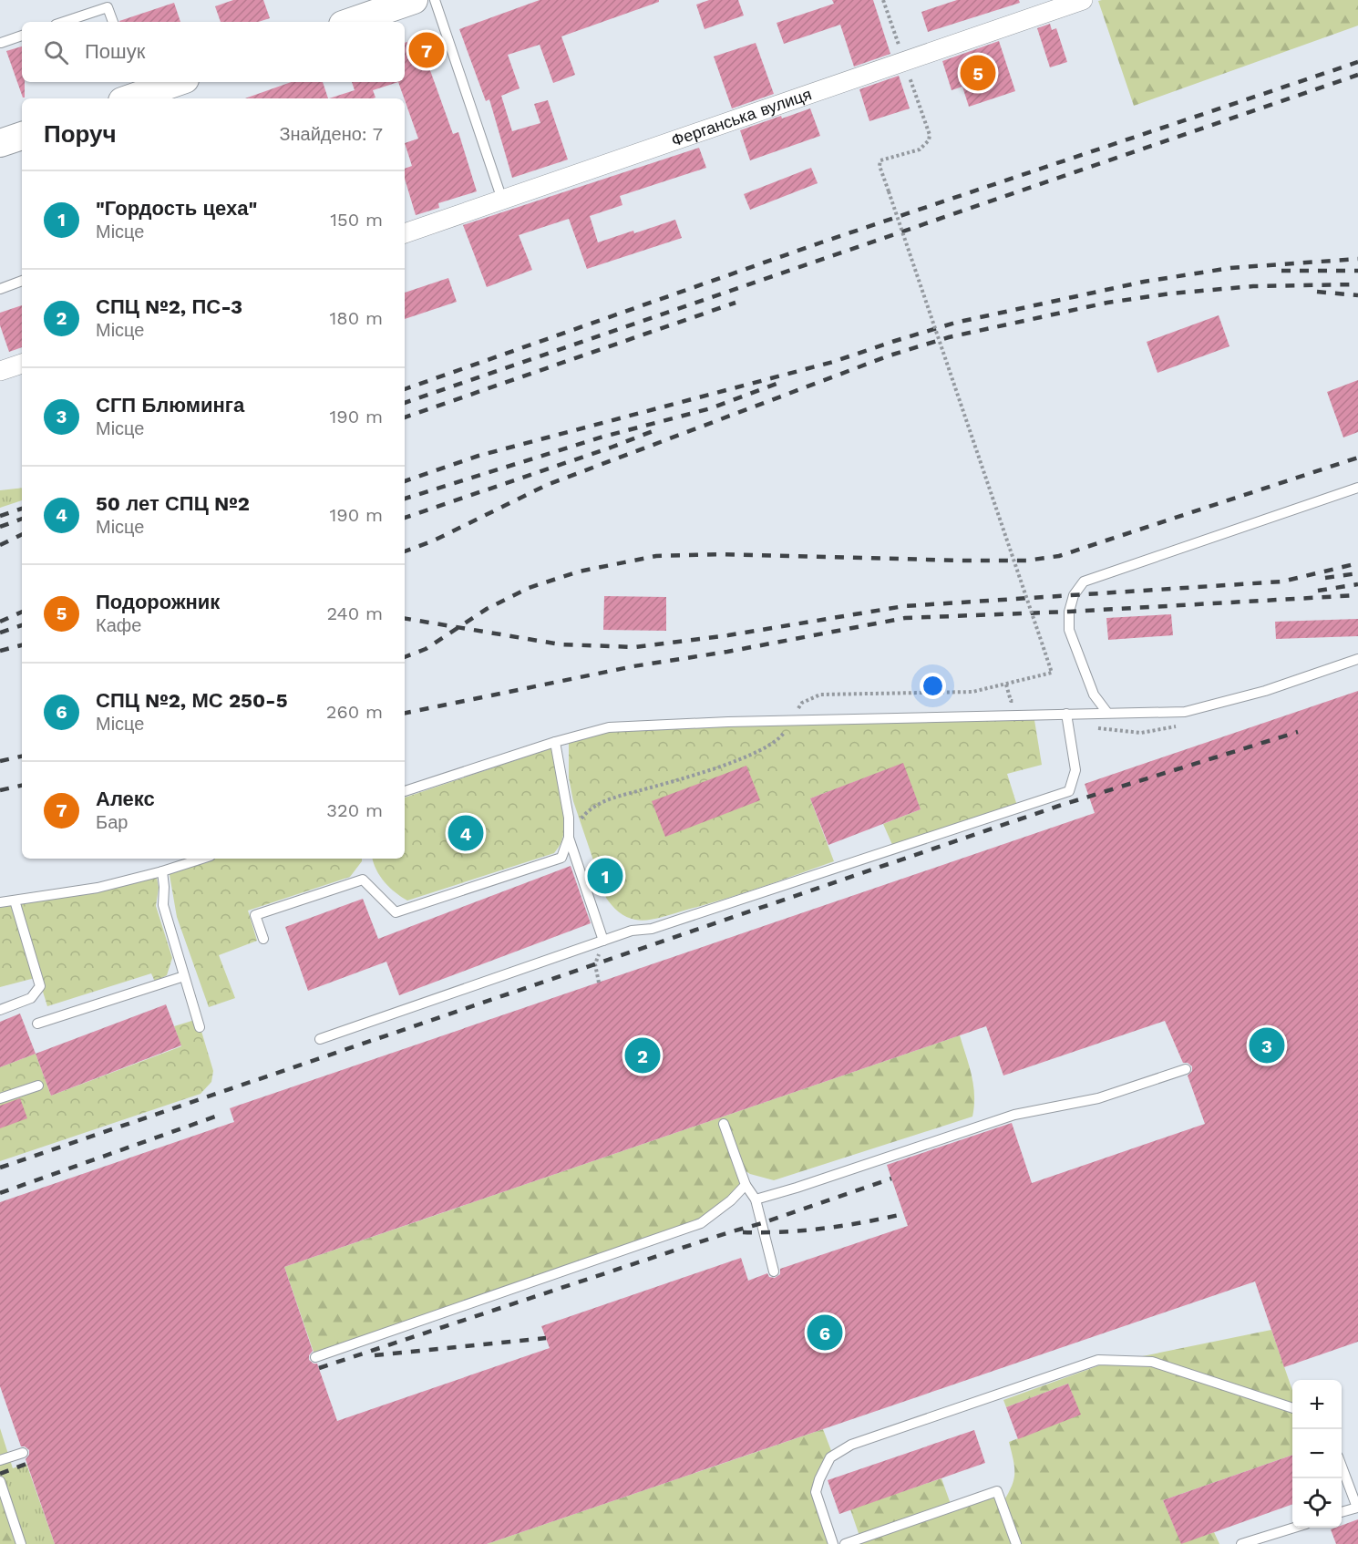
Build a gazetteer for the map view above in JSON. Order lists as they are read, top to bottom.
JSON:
{
  "streets": {
    "street": ["Ферганська вулиця"]
  },
  "page": {
    "search": "Пошук",
    "pins": [
      "7",
      "5",
      "4",
      "1",
      "3",
      "2",
      "6"
    ],
    "heading": ["Поруч", "Знайдено: 7"],
    "list": [
      {
        "mark": "1",
        "name": "\"Гордость цеха\"",
        "note": "Місце",
        "value": "150 m"
      },
      {
        "mark": "2",
        "name": "СПЦ №2, ПС-3",
        "note": "Місце",
        "value": "180 m"
      },
      {
        "mark": "3",
        "name": "СГП Блюминга",
        "note": "Місце",
        "value": "190 m"
      },
      {
        "mark": "4",
        "name": "50 лет СПЦ №2",
        "note": "Місце",
        "value": "190 m"
      },
      {
        "mark": "5",
        "name": "Подорожник",
        "note": "Кафе",
        "value": "240 m"
      },
      {
        "mark": "6",
        "name": "СПЦ №2, МС 250-5",
        "note": "Місце",
        "value": "260 m"
      },
      {
        "mark": "7",
        "name": "Алекс",
        "note": "Бар",
        "value": "320 m"
      }
    ],
    "map_buttons": ["+", "−"]
  }
}
